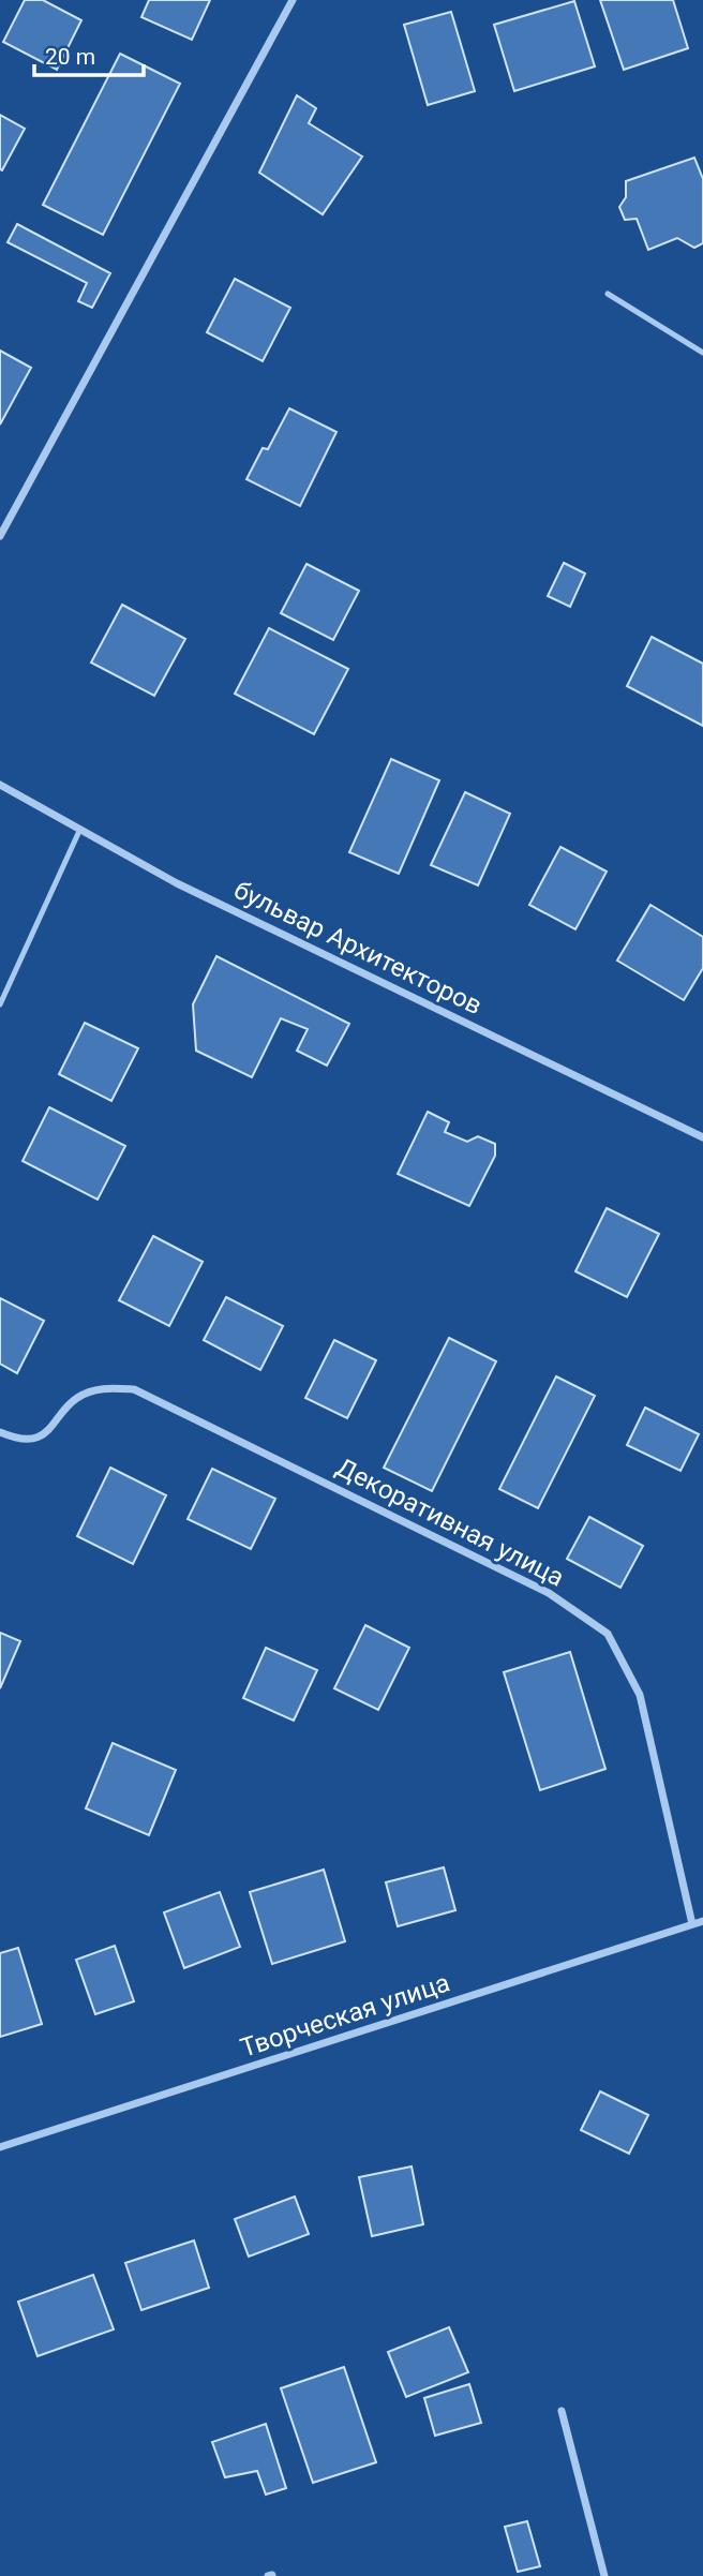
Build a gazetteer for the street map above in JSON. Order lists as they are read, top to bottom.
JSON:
{
  "streets": {
    "street": ["бульвар Архитекторов", "Декоративная улица", "Творческая улица"]
  },
  "crossings": [
    ["Декоративная улица", "Творческая улица"]
  ],
  "scale_bar": "20 m"
}
